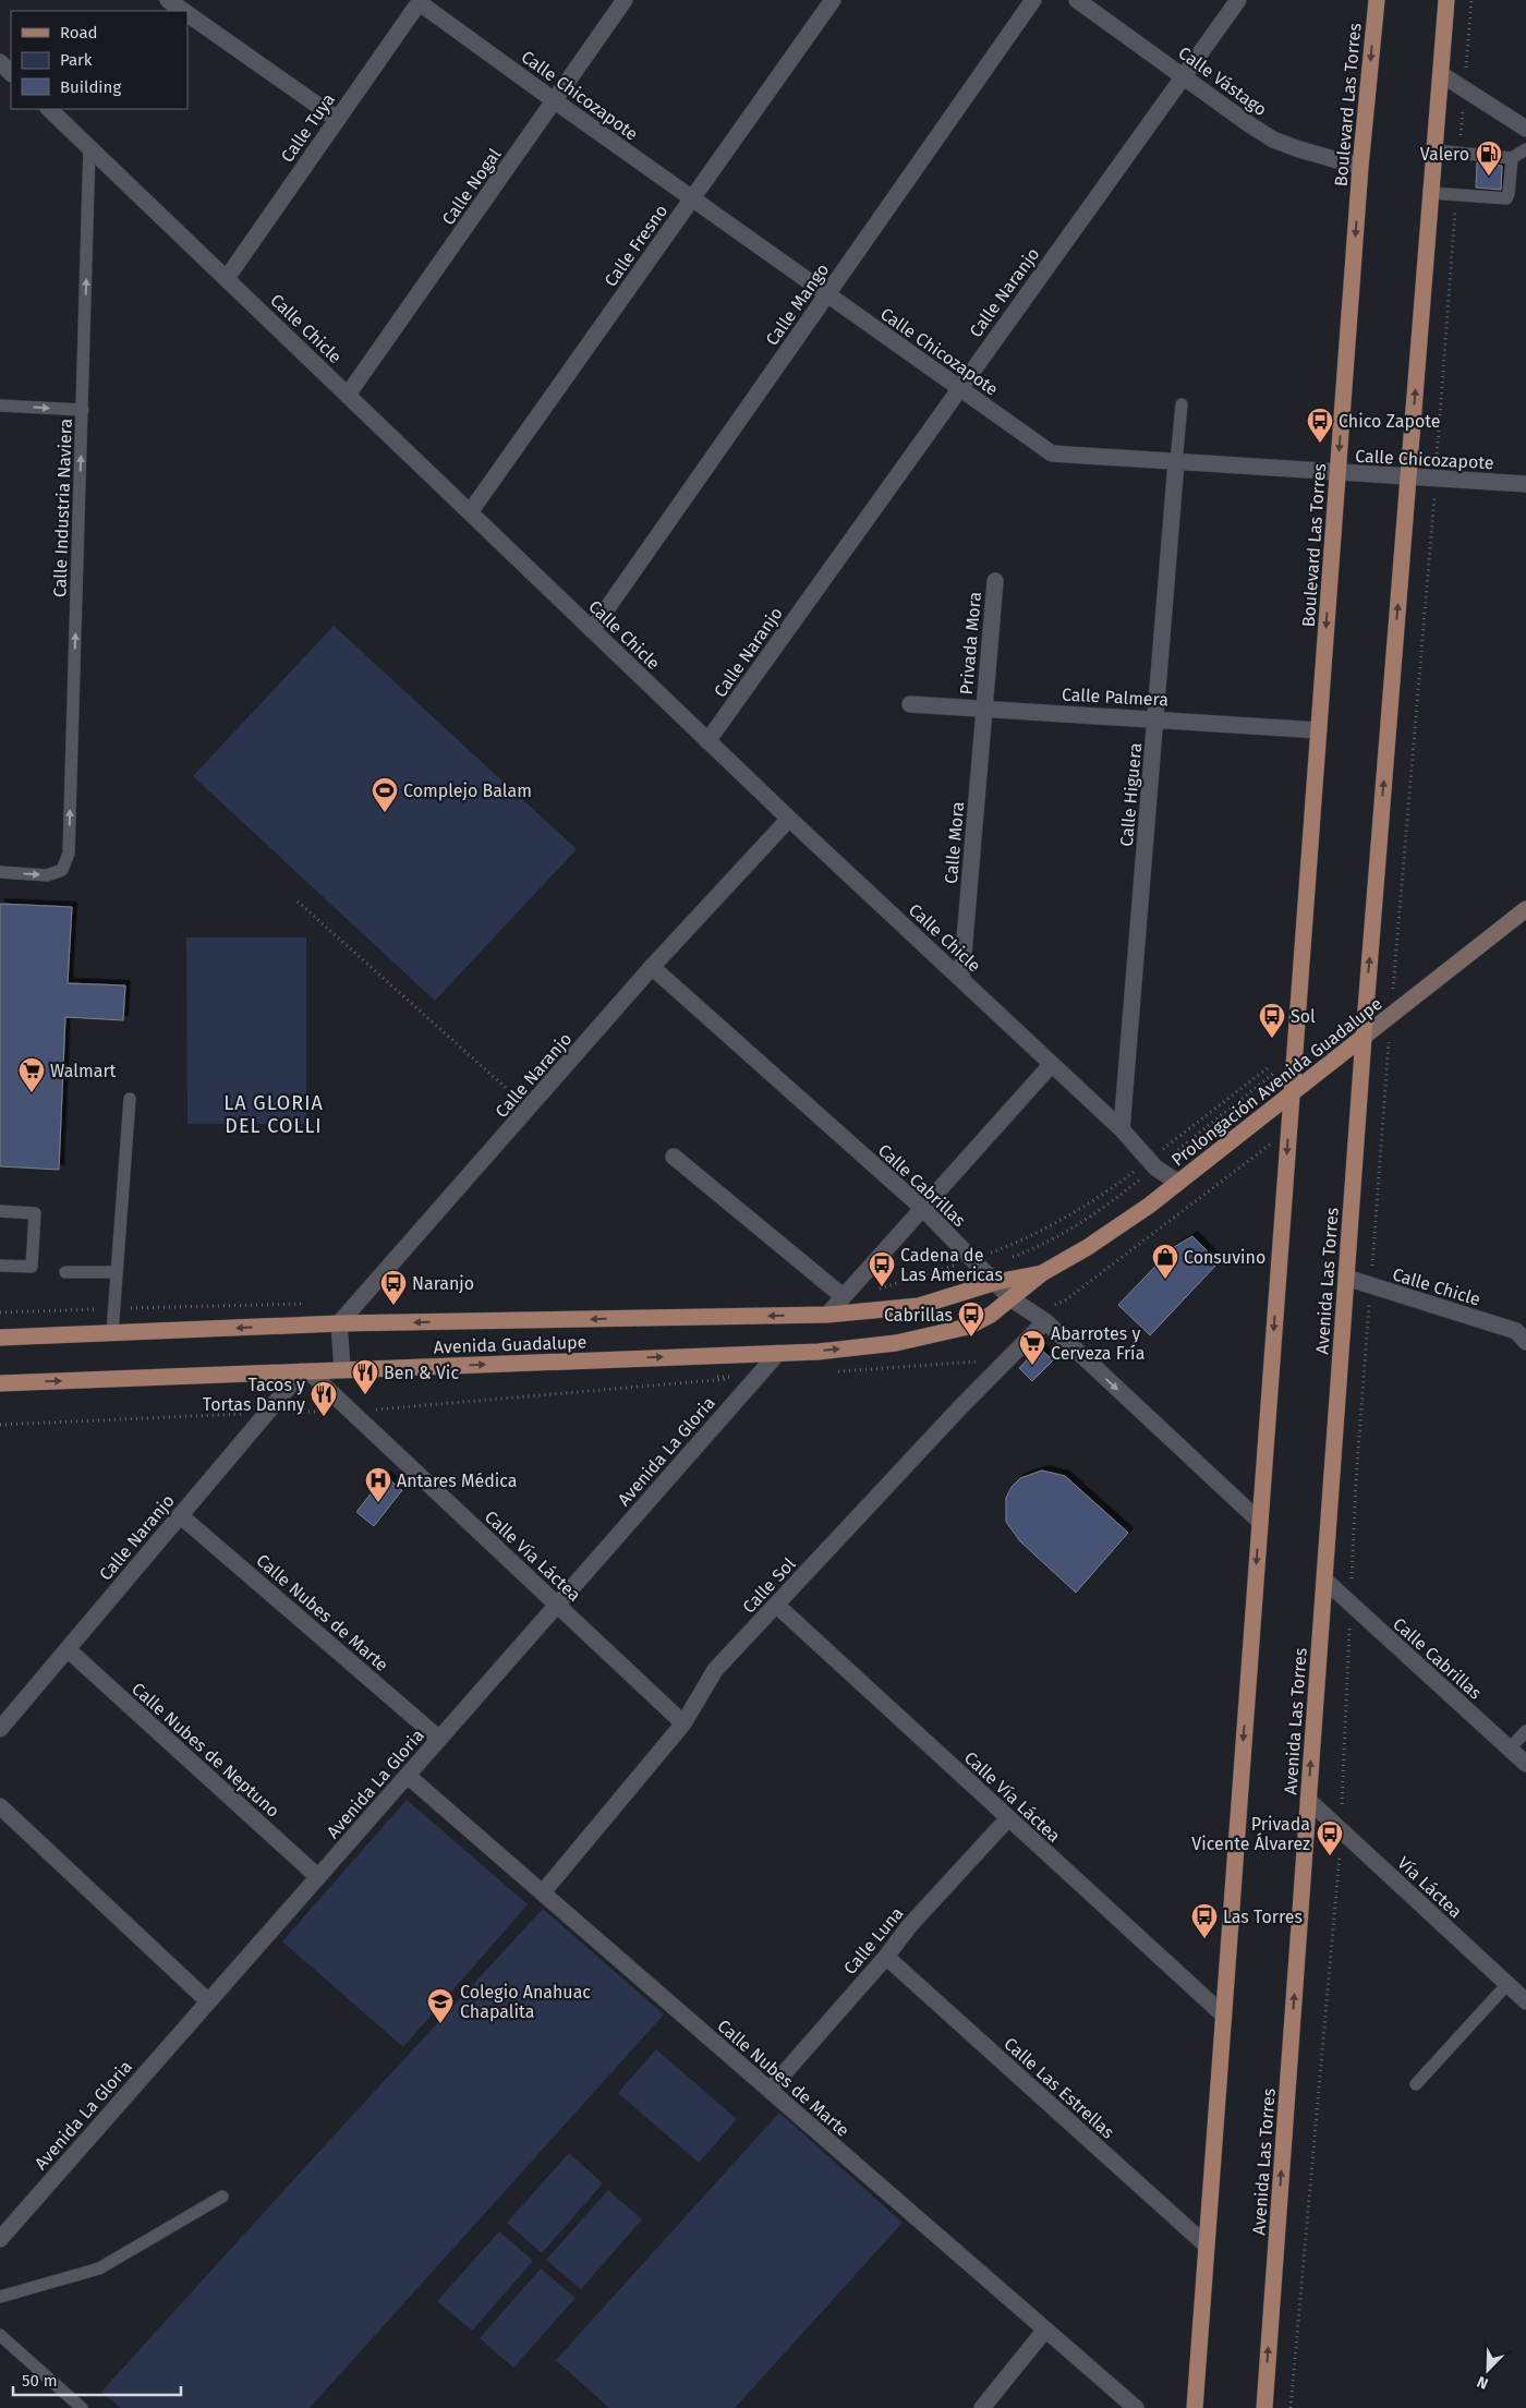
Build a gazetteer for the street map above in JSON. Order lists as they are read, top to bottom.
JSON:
{
  "streets": {
    "main road": [
      "Boulevard Las Torres",
      "Prolongación Avenida Guadalupe",
      "Avenida Las Torres",
      "Avenida Guadalupe"
    ],
    "street": [
      "Calle Vástago",
      "Calle Chicozapote",
      "Calle Tuya",
      "Calle Nogal",
      "Calle Fresno",
      "Calle Naranjo",
      "Calle Mango",
      "Calle Chicle",
      "Privada Mora",
      "Calle Palmera",
      "Calle Higuera",
      "Calle Mora",
      "Calle Cabrillas",
      "Avenida La Gloria",
      "Calle Vía Láctea",
      "Calle Sol",
      "Calle Nubes de Marte",
      "Calle Nubes de Neptuno",
      "Vía Láctea",
      "Calle Luna",
      "Calle Las Estrellas"
    ],
    "lane": ["Calle Industria Naviera"]
  },
  "crossings": [
    ["Calle Vástago", "Boulevard Las Torres"],
    ["Calle Vástago", "Calle Naranjo"],
    ["Calle Chicozapote", "Boulevard Las Torres"],
    ["Calle Chicozapote", "Calle Tuya"],
    ["Calle Chicozapote", "Calle Nogal"],
    ["Calle Chicozapote", "Calle Fresno"],
    ["Calle Chicozapote", "Calle Naranjo"],
    ["Calle Chicozapote", "Calle Mango"],
    ["Calle Chicozapote", "Calle Higuera"],
    ["Boulevard Las Torres", "Calle Palmera"],
    ["Boulevard Las Torres", "Prolongación Avenida Guadalupe"],
    ["Calle Tuya", "Calle Chicle"],
    ["Calle Nogal", "Calle Chicle"],
    ["Calle Fresno", "Calle Chicle"],
    ["Calle Naranjo", "Calle Chicle"],
    ["Calle Naranjo", "Calle Cabrillas"],
    ["Calle Naranjo", "Avenida Guadalupe"],
    ["Calle Naranjo", "Calle Vía Láctea"],
    ["Calle Naranjo", "Calle Nubes de Marte"],
    ["Calle Naranjo", "Calle Nubes de Neptuno"],
    ["Calle Mango", "Calle Chicle"],
    ["Calle Chicle", "Calle Industria Naviera"],
    ["Calle Chicle", "Calle Higuera"],
    ["Calle Chicle", "Calle Mora"],
    ["Calle Chicle", "Prolongación Avenida Guadalupe"],
    ["Calle Chicle", "Avenida Las Torres"],
    ["Privada Mora", "Calle Palmera"],
    ["Privada Mora", "Calle Mora"],
    ["Calle Palmera", "Calle Higuera"],
    ["Calle Palmera", "Calle Mora"],
    ["Prolongación Avenida Guadalupe", "Calle Cabrillas"],
    ["Prolongación Avenida Guadalupe", "Avenida Las Torres"],
    ["Prolongación Avenida Guadalupe", "Avenida Guadalupe"],
    ["Calle Cabrillas", "Avenida Las Torres"],
    ["Calle Cabrillas", "Avenida Guadalupe"],
    ["Calle Cabrillas", "Calle Sol"],
    ["Avenida Las Torres", "Vía Láctea"],
    ["Avenida Guadalupe", "Avenida La Gloria"],
    ["Avenida Guadalupe", "Calle Vía Láctea"],
    ["Avenida La Gloria", "Calle Vía Láctea"],
    ["Avenida La Gloria", "Calle Nubes de Marte"],
    ["Avenida La Gloria", "Calle Nubes de Neptuno"],
    ["Calle Vía Láctea", "Calle Sol"],
    ["Calle Vía Láctea", "Calle Luna"],
    ["Calle Sol", "Calle Nubes de Marte"],
    ["Calle Nubes de Marte", "Calle Luna"],
    ["Calle Luna", "Calle Las Estrellas"]
  ],
  "one_way": ["Calle Industria Naviera"],
  "districts": ["LA GLORIA DEL COLLI"],
  "places": {
    "fuel station": ["Valero"],
    "bus stop": [
      "Chico Zapote",
      "Sol",
      "Cadena de Las Americas",
      "Naranjo",
      "Cabrillas",
      "Privada Vicente Álvarez",
      "Las Torres"
    ],
    "sports": ["Complejo Balam"],
    "supermarket": ["Walmart", "Abarrotes y Cerveza Fría"],
    "shop": ["Consuvino"],
    "restaurant": ["Ben & Vic", "Tacos y Tortas Danny"],
    "hospital": ["Antares Médica"],
    "school or university": ["Colegio Anahuac Chapalita"]
  },
  "legend": ["Road", "Park", "Building"],
  "scale_bar": "50 m",
  "north": "bottom left"
}
